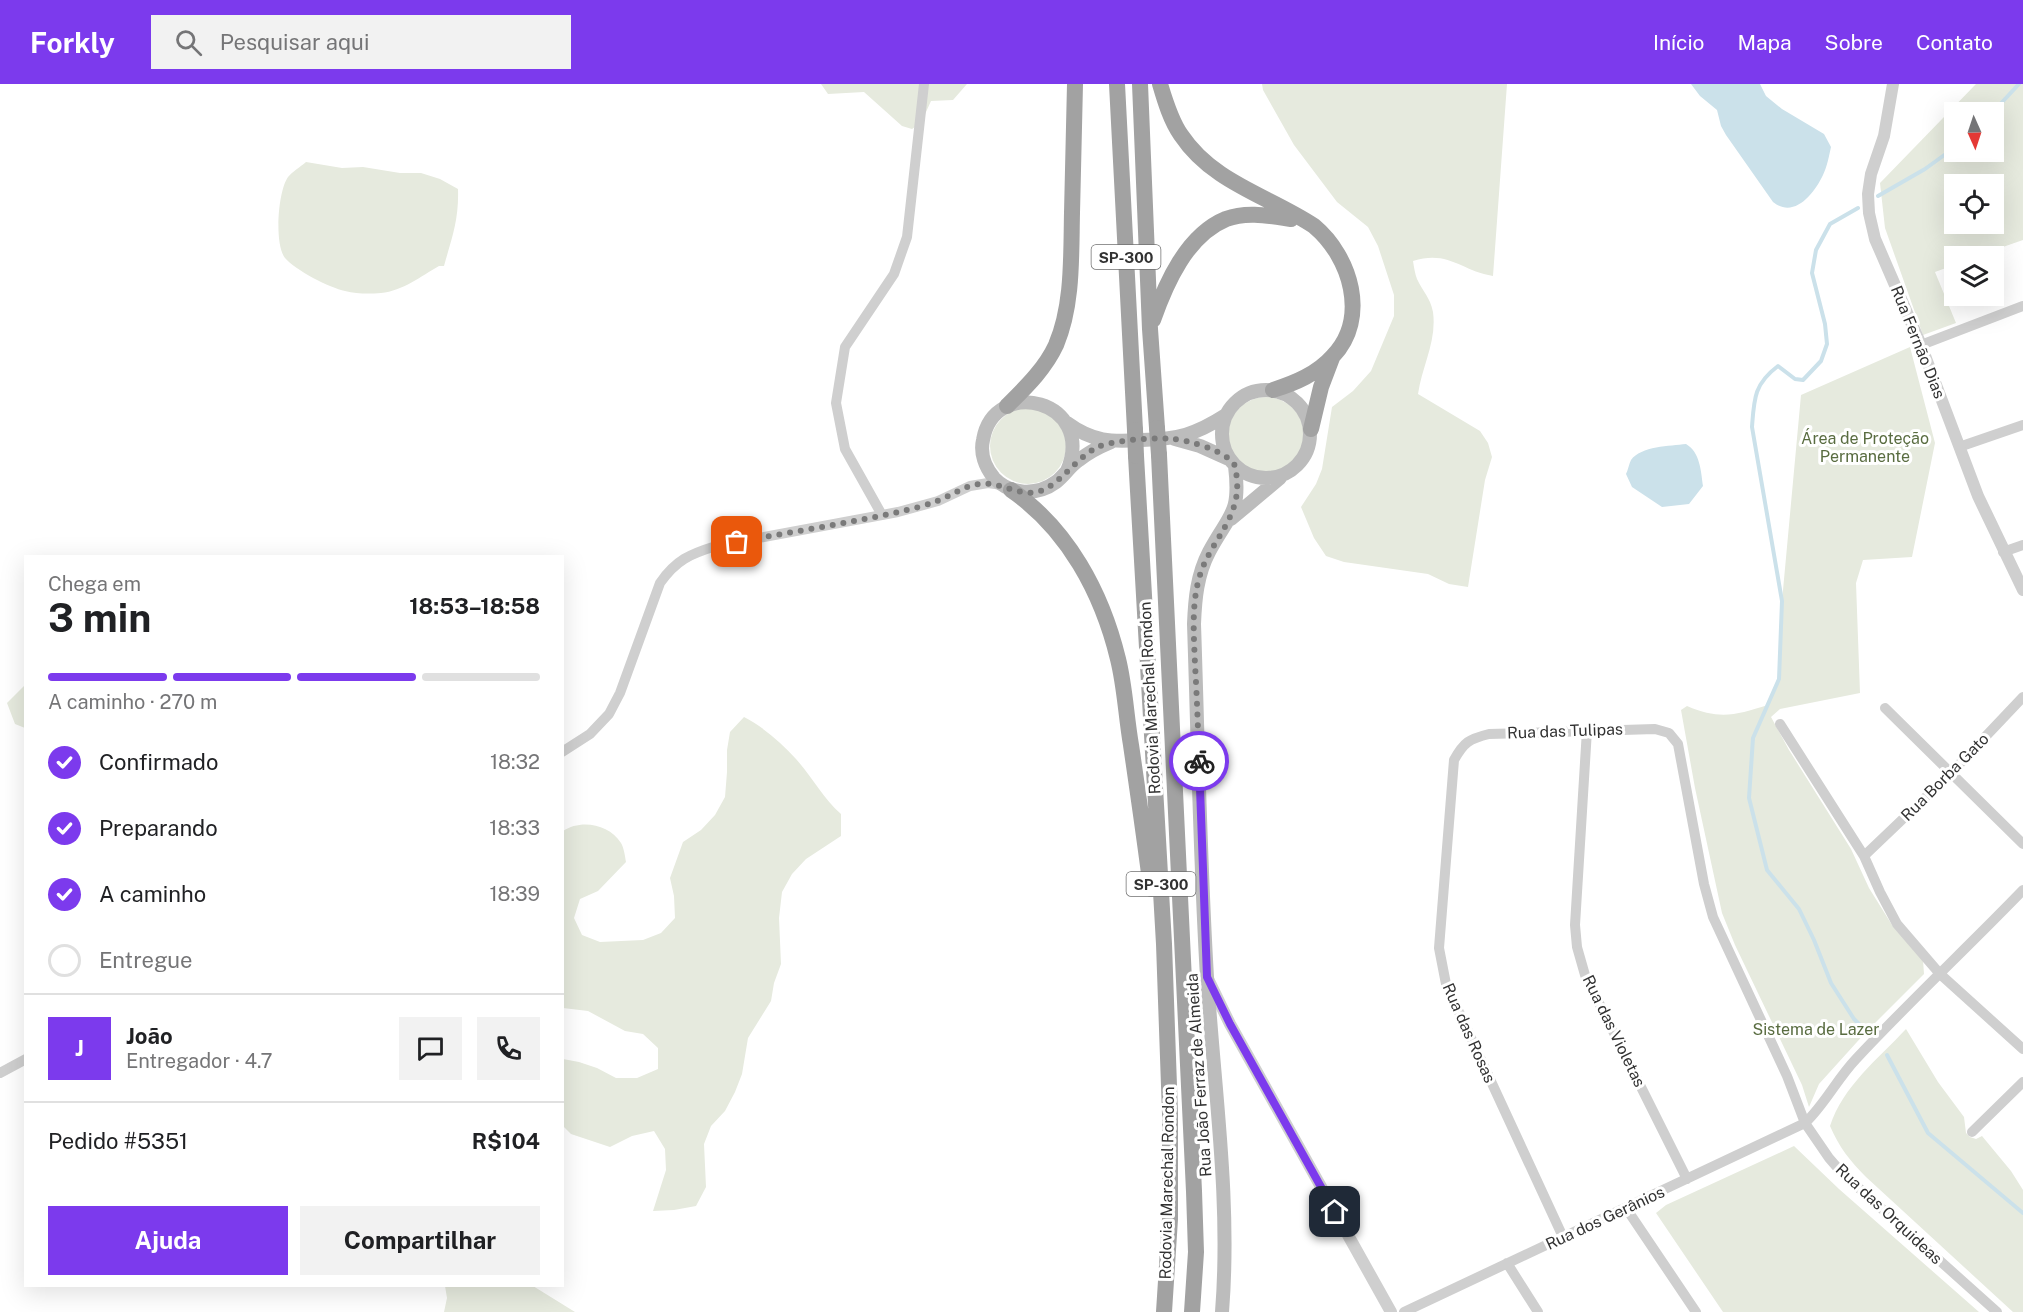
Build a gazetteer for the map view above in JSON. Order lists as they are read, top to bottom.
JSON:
{
  "streets": {
    "highway": ["SP-300", "Rodovia Marechal Rondon"],
    "main road": ["Rua João Ferraz de Almeida"],
    "street": [
      "Rua Fernão Dias",
      "Rua das Tulipas",
      "Rua Borba Gato",
      "Rua das Violetas",
      "Rua das Rosas",
      "Rua das Orquideas",
      "Rua dos Gerânios"
    ]
  },
  "crossings": [
    ["Rua das Tulipas", "Rua das Violetas"],
    ["Rua das Tulipas", "Rua das Rosas"],
    ["Rua das Tulipas", "Rua das Orquideas"],
    ["Rua das Violetas", "Rua dos Gerânios"],
    ["Rua das Rosas", "Rua dos Gerânios"],
    ["Rua das Orquideas", "Rua dos Gerânios"]
  ],
  "parks": ["Área de Proteção Permanente", "Sistema de Lazer"],
  "north": "bottom",
  "page": {
    "header": "Forkly",
    "search": "Pesquisar aqui",
    "nav": [
      "Início",
      "Mapa",
      "Sobre",
      "Contato"
    ],
    "heading": ["3 min", "Chega em", "18:53–18:58"],
    "panel": [
      "João",
      "Entregador · 4.7",
      "Pedido #5351",
      "R$104"
    ],
    "bar": "A caminho · 270 m",
    "list": [
      ["Confirmado", "18:32"],
      ["Preparando", "18:33"],
      ["A caminho", "18:39"],
      "Entregue"
    ],
    "round": "J",
    "buttons": ["Ajuda", "Compartilhar"]
  }
}
